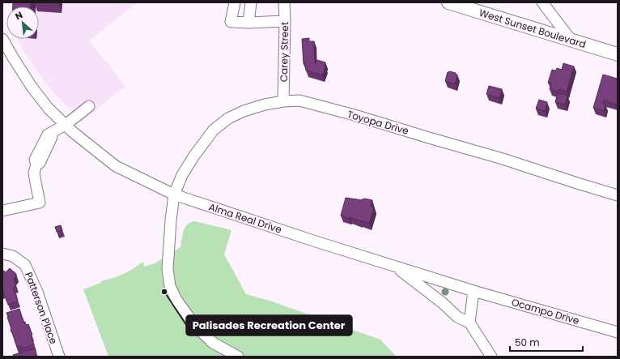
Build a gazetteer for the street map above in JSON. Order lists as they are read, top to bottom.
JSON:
{
  "streets": {
    "main road": ["West Sunset Boulevard"],
    "street": [
      "Carey Street",
      "Toyopa Drive",
      "Alma Real Drive",
      "Patterson Place",
      "Ocampo Drive"
    ]
  },
  "crossings": [
    ["Carey Street", "Toyopa Drive"],
    ["Toyopa Drive", "Alma Real Drive"],
    ["Alma Real Drive", "Ocampo Drive"]
  ],
  "places": ["Palisades Recreation Center"],
  "scale_bar": "50 m",
  "north": "top left"
}
